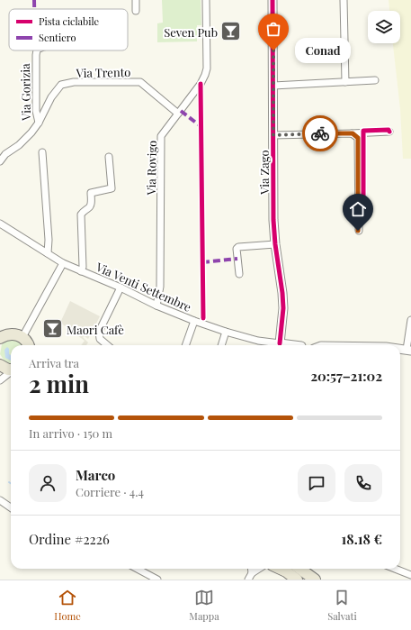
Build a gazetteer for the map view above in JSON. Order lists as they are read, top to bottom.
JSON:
{
  "streets": {
    "street": [
      "Via Trento",
      "Via Gorizia",
      "Via Rovigo",
      "Via Zago",
      "Via Venti Settembre"
    ]
  },
  "crossings": [
    ["Via Trento", "Via Gorizia"],
    ["Via Trento", "Via Rovigo"],
    ["Via Rovigo", "Via Venti Settembre"],
    ["Via Zago", "Via Venti Settembre"]
  ],
  "places": {
    "bar": ["Seven Pub", "Maori Cafè"],
    "other": ["Conad"]
  },
  "legend": ["Pista ciclabile", "Sentiero"],
  "page": {
    "bubble": "Conad",
    "heading": ["2 min", "Arriva tra", "20:57–21:02"],
    "panel": [
      "Marco",
      "Corriere · 4.4",
      "Ordine #2226",
      "18.18 €"
    ],
    "bar": "In arrivo · 150 m",
    "tabs": ["Home", "Mappa", "Salvati"]
  }
}
